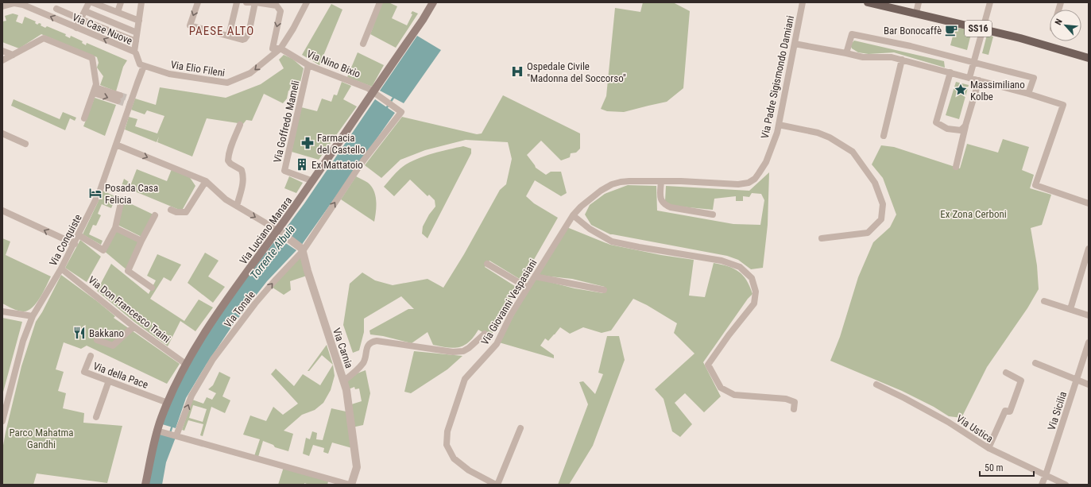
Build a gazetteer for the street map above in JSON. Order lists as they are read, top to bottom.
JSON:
{
  "streets": {
    "main road": ["SS16", "Via Luciano Manara"],
    "street": [
      "Via Case Nuove",
      "Via Nino Bixio",
      "Via Elio Fileni",
      "Via Padre Sigismondo Damiani",
      "Via Goffredo Mameli",
      "Via Conquiste",
      "Via Giovanni Vespasiani",
      "Via Don Francesco Traini",
      "Via Tonale",
      "Via Carnia",
      "Via della Pace",
      "Via Sicilia",
      "Via Ustica"
    ]
  },
  "crossings": [
    ["Via Nino Bixio", "Via Elio Fileni"],
    ["Via Nino Bixio", "Via Goffredo Mameli"],
    ["Via Nino Bixio", "Via Luciano Manara"],
    ["Via Nino Bixio", "Via Tonale"],
    ["Via Elio Fileni", "Via Conquiste"],
    ["Via Padre Sigismondo Damiani", "Via Giovanni Vespasiani"],
    ["Via Goffredo Mameli", "Via Luciano Manara"],
    ["Via Luciano Manara", "Via Don Francesco Traini"],
    ["Via Luciano Manara", "Via della Pace"],
    ["Via Conquiste", "Via Don Francesco Traini"],
    ["Via Tonale", "Via Carnia"],
    ["Via Sicilia", "Via Ustica"]
  ],
  "one_way": ["Via Elio Fileni", "Via Tonale"],
  "districts": ["PAESE ALTO"],
  "water": ["Torrente Albula"],
  "parks": ["Ex Zona Cerboni", "Parco Mahatma Gandhi"],
  "places": {
    "cafe": ["Bar Bonocaffè"],
    "hospital": ["Ospedale Civile \"Madonna del Soccorso\""],
    "place": ["Massimiliano Kolbe"],
    "pharmacy": ["Farmacia del Castello"],
    "building": ["Ex Mattatoio"],
    "hotel": ["Posada Casa Felicia"],
    "restaurant": ["Bakkano"]
  },
  "scale_bar": "50 m",
  "north": "top left"
}
